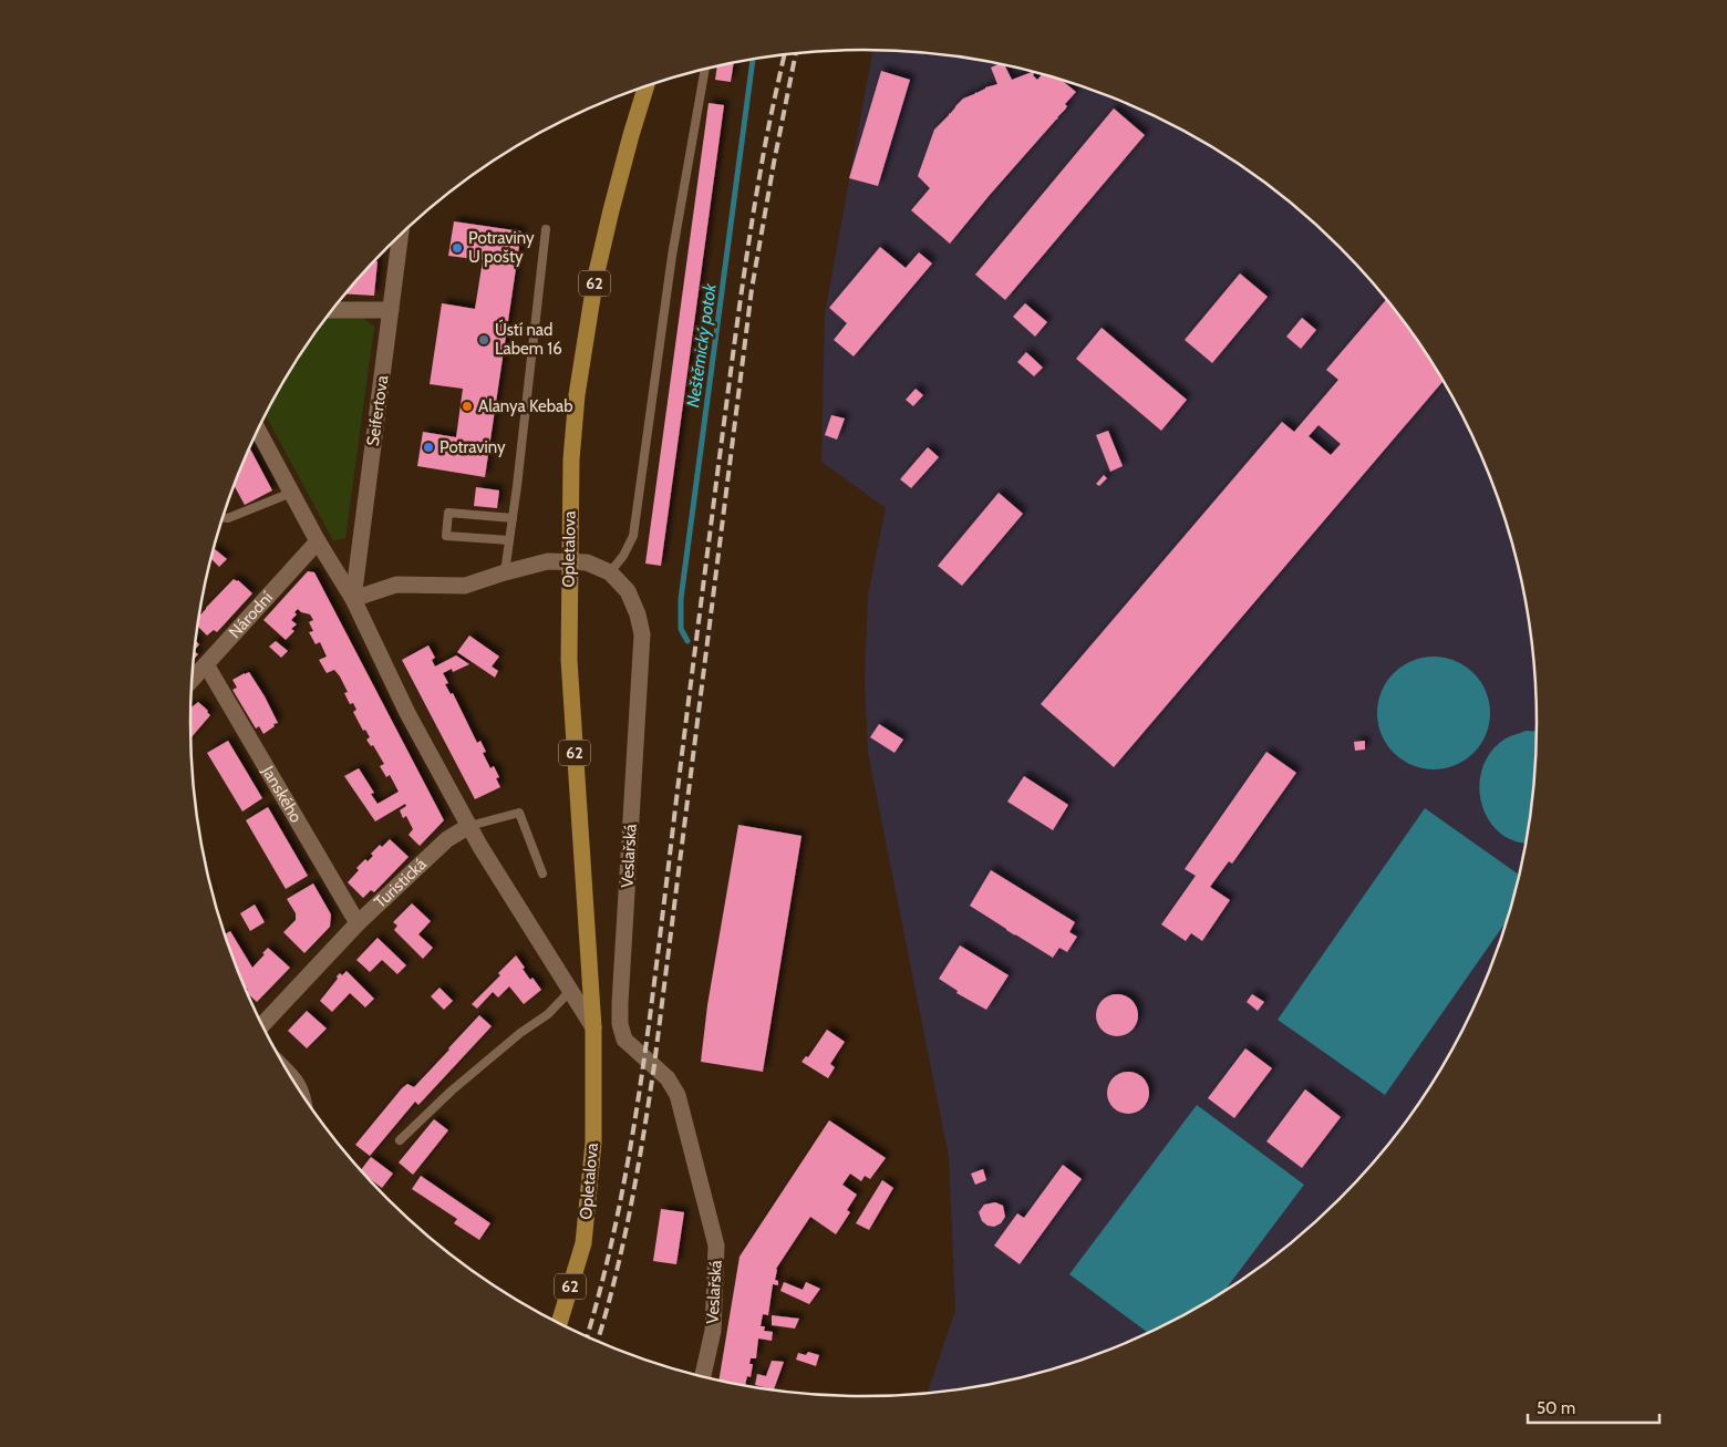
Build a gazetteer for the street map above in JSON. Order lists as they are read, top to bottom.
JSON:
{
  "streets": {
    "main road": ["62", "Opletalova"],
    "street": [
      "Seifertova",
      "Národní",
      "Janského",
      "Veslařská",
      "Turistická"
    ]
  },
  "crossings": [
    ["Seifertova", "Veslařská"],
    ["Národní", "Janského"],
    ["Janského", "Turistická"]
  ],
  "water": ["Neštěmický potok"],
  "places": [
    "Potraviny U pošty",
    "Ústí nad Labem 16",
    "Alanya Kebab",
    "Potraviny"
  ],
  "scale_bar": "50 m"
}
